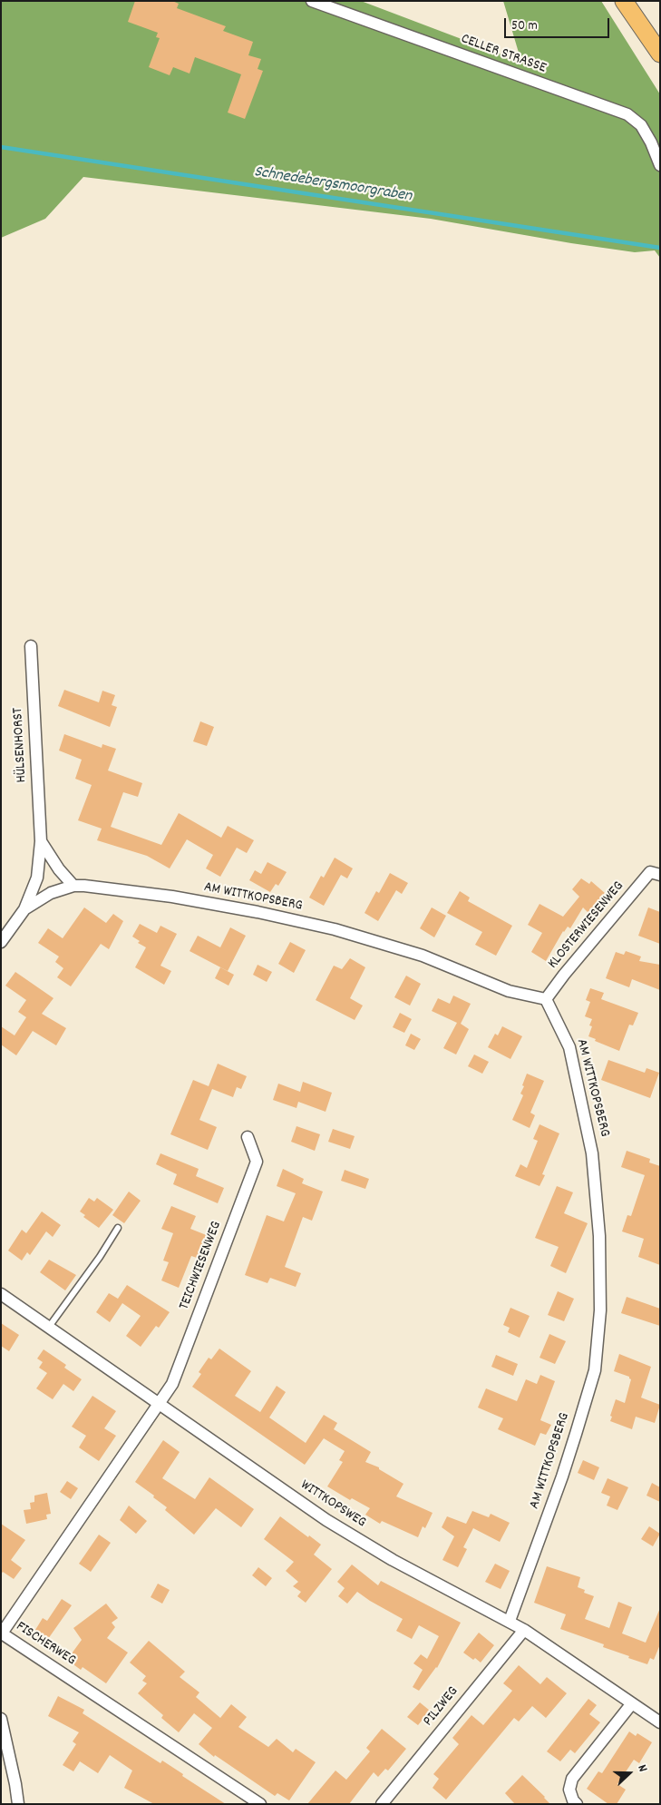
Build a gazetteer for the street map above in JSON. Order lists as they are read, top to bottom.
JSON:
{
  "streets": {
    "street": [
      "CELLER STRASSE",
      "HÜLSENHORST",
      "AM WITTKOPSBERG",
      "KLOSTERWIESENWEG",
      "TEICHWIESENWEG",
      "WITTKOPSWEG",
      "FISCHERWEG",
      "PILZWEG"
    ]
  },
  "crossings": [
    ["HÜLSENHORST", "AM WITTKOPSBERG"],
    ["AM WITTKOPSBERG", "KLOSTERWIESENWEG"],
    ["AM WITTKOPSBERG", "WITTKOPSWEG"],
    ["TEICHWIESENWEG", "WITTKOPSWEG"],
    ["TEICHWIESENWEG", "FISCHERWEG"],
    ["WITTKOPSWEG", "FISCHERWEG"],
    ["WITTKOPSWEG", "PILZWEG"]
  ],
  "water": ["Schnedebergsmoorgraben"],
  "scale_bar": "50 m",
  "north": "right"
}
